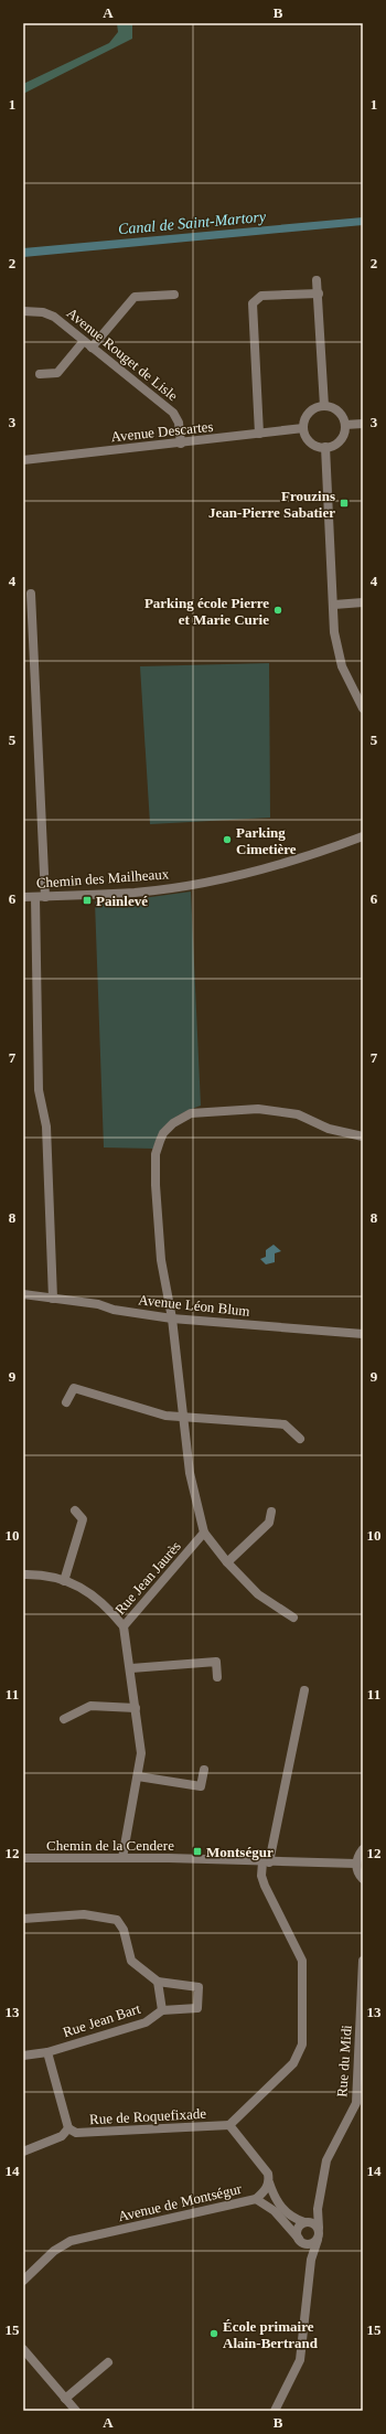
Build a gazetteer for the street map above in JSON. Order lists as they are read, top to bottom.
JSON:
{
  "streets": {
    "street": [
      "Avenue Rouget de Lisle",
      "Avenue Descartes",
      "Chemin des Mailheaux",
      "Avenue Léon Blum",
      "Rue Jean Jaurès",
      "Chemin de la Cendere",
      "Rue Jean Bart",
      "Rue du Midi",
      "Rue de Roquefixade",
      "Avenue de Montségur"
    ]
  },
  "crossings": [
    ["Avenue Rouget de Lisle", "Avenue Descartes"],
    ["Rue Jean Jaurès", "Chemin de la Cendere"],
    ["Rue du Midi", "Avenue de Montségur"]
  ],
  "water": ["Canal de Saint-Martory"],
  "places": {
    "transit": ["Frouzins Jean-Pierre Sabatier", "Painlevé", "Montségur"],
    "other": ["Parking école Pierre et Marie Curie", "Parking Cimetière", "École primaire Alain-Bertrand"]
  },
  "grid": {
    "columns": ["A", "B"],
    "rows": [
      "1",
      "2",
      "3",
      "4",
      "5",
      "6",
      "7",
      "8",
      "9",
      "10",
      "11",
      "12",
      "13",
      "14",
      "15"
    ]
  }
}
